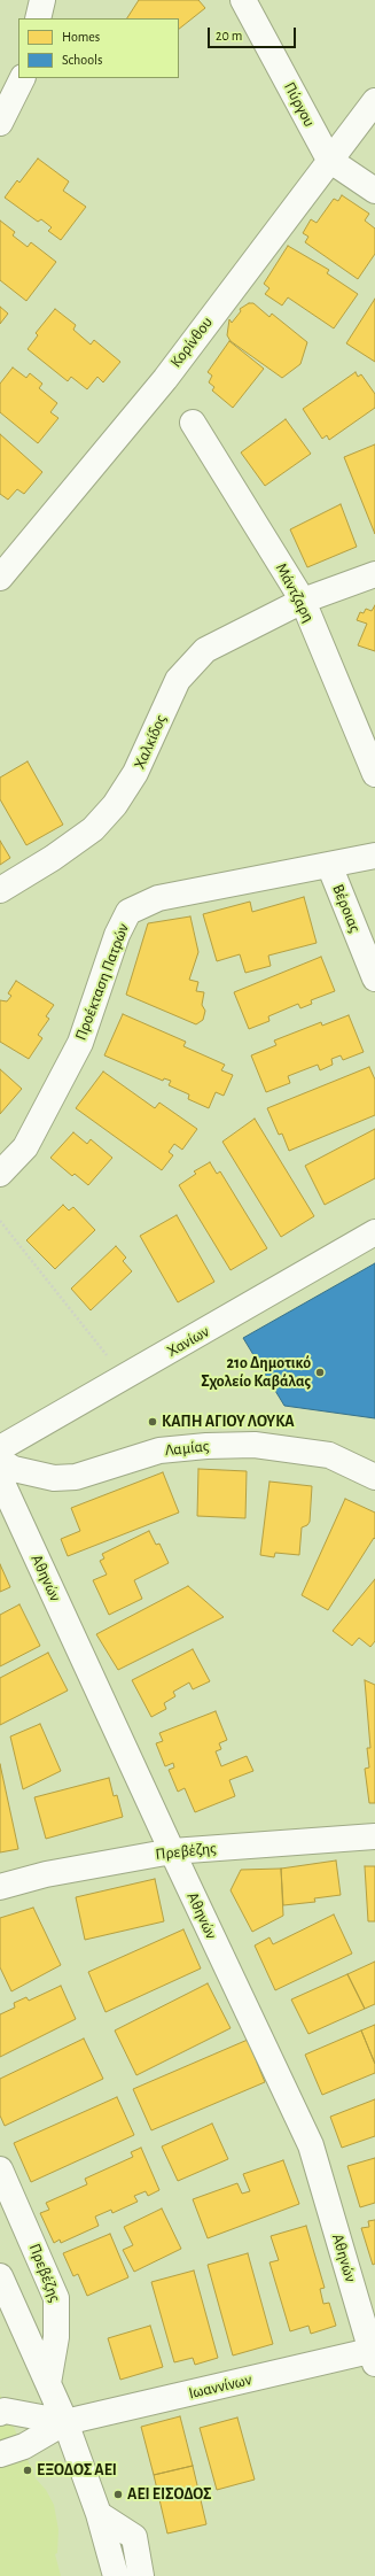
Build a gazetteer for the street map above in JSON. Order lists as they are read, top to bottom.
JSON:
{
  "streets": {
    "street": [
      "Πύργου",
      "Κορίνθου",
      "Μάντζαρη",
      "Χαλκίδος",
      "Βέροιας",
      "Προέκταση Πατρών",
      "Χανίων",
      "Λαμίας",
      "Αθηνών",
      "Πρεβέζης",
      "Ιωαννίνων"
    ]
  },
  "crossings": [
    ["Πύργου", "Κορίνθου"],
    ["Μάντζαρη", "Χαλκίδος"],
    ["Βέροιας", "Προέκταση Πατρών"],
    ["Αθηνών", "Πρεβέζης"],
    ["Αθηνών", "Ιωαννίνων"]
  ],
  "places": [
    "21ο Δημοτικό Σχολείο Καβάλας",
    "ΚΑΠΗ ΑΓΙΟΥ ΛΟΥΚΑ",
    "ΕΞΟΔΟΣ ΑΕΙ",
    "ΑΕΙ ΕΙΣΟΔΟΣ"
  ],
  "legend": ["Homes", "Schools"],
  "scale_bar": "20 m"
}
